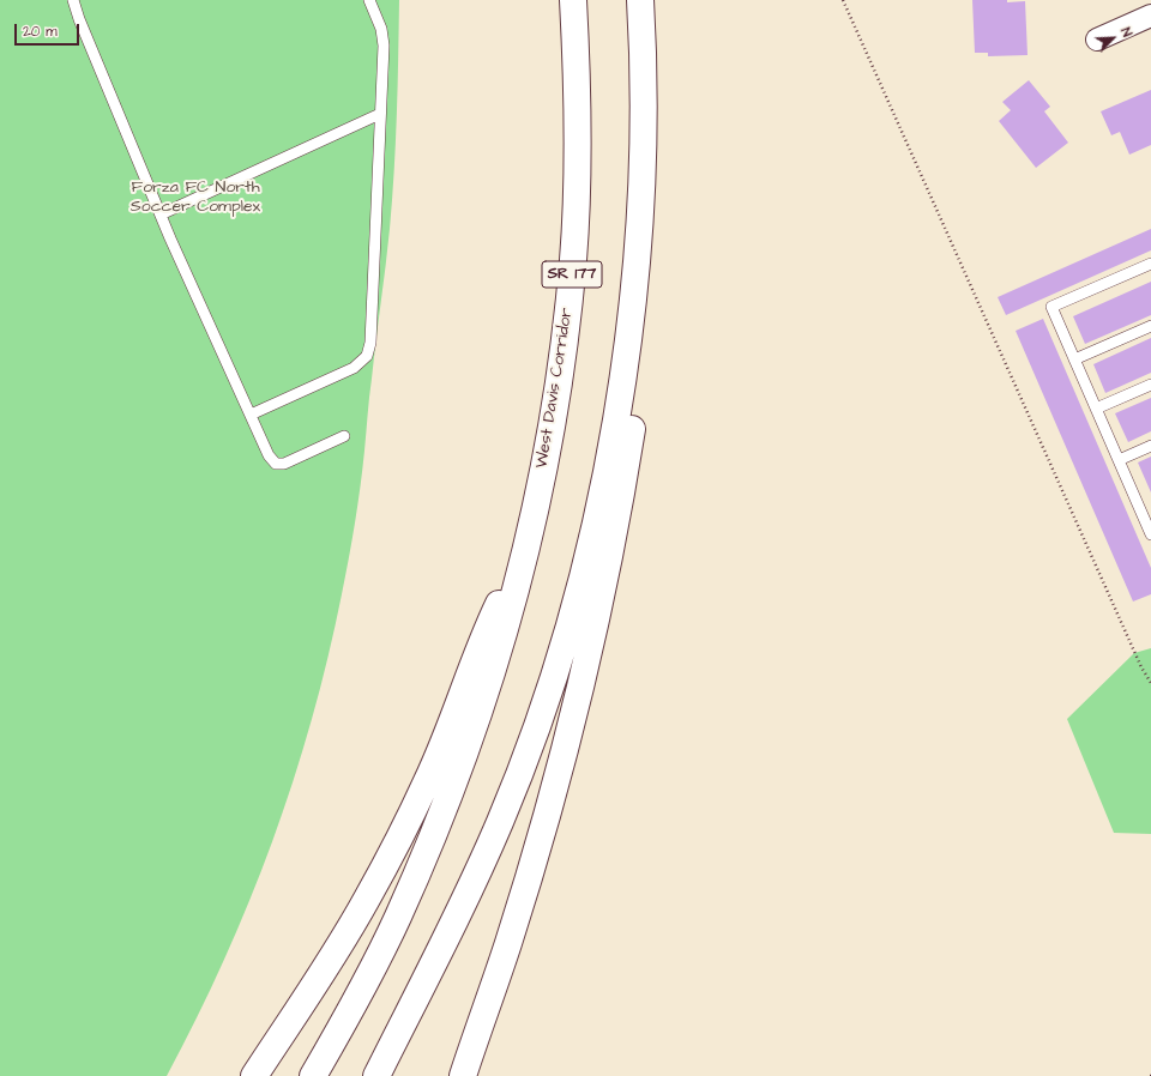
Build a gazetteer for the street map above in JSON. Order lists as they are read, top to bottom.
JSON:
{
  "streets": {
    "highway": ["SR 177", "West Davis Corridor"]
  },
  "parks": ["Forza FC North Soccer Complex"],
  "scale_bar": "20 m",
  "north": "top right"
}
